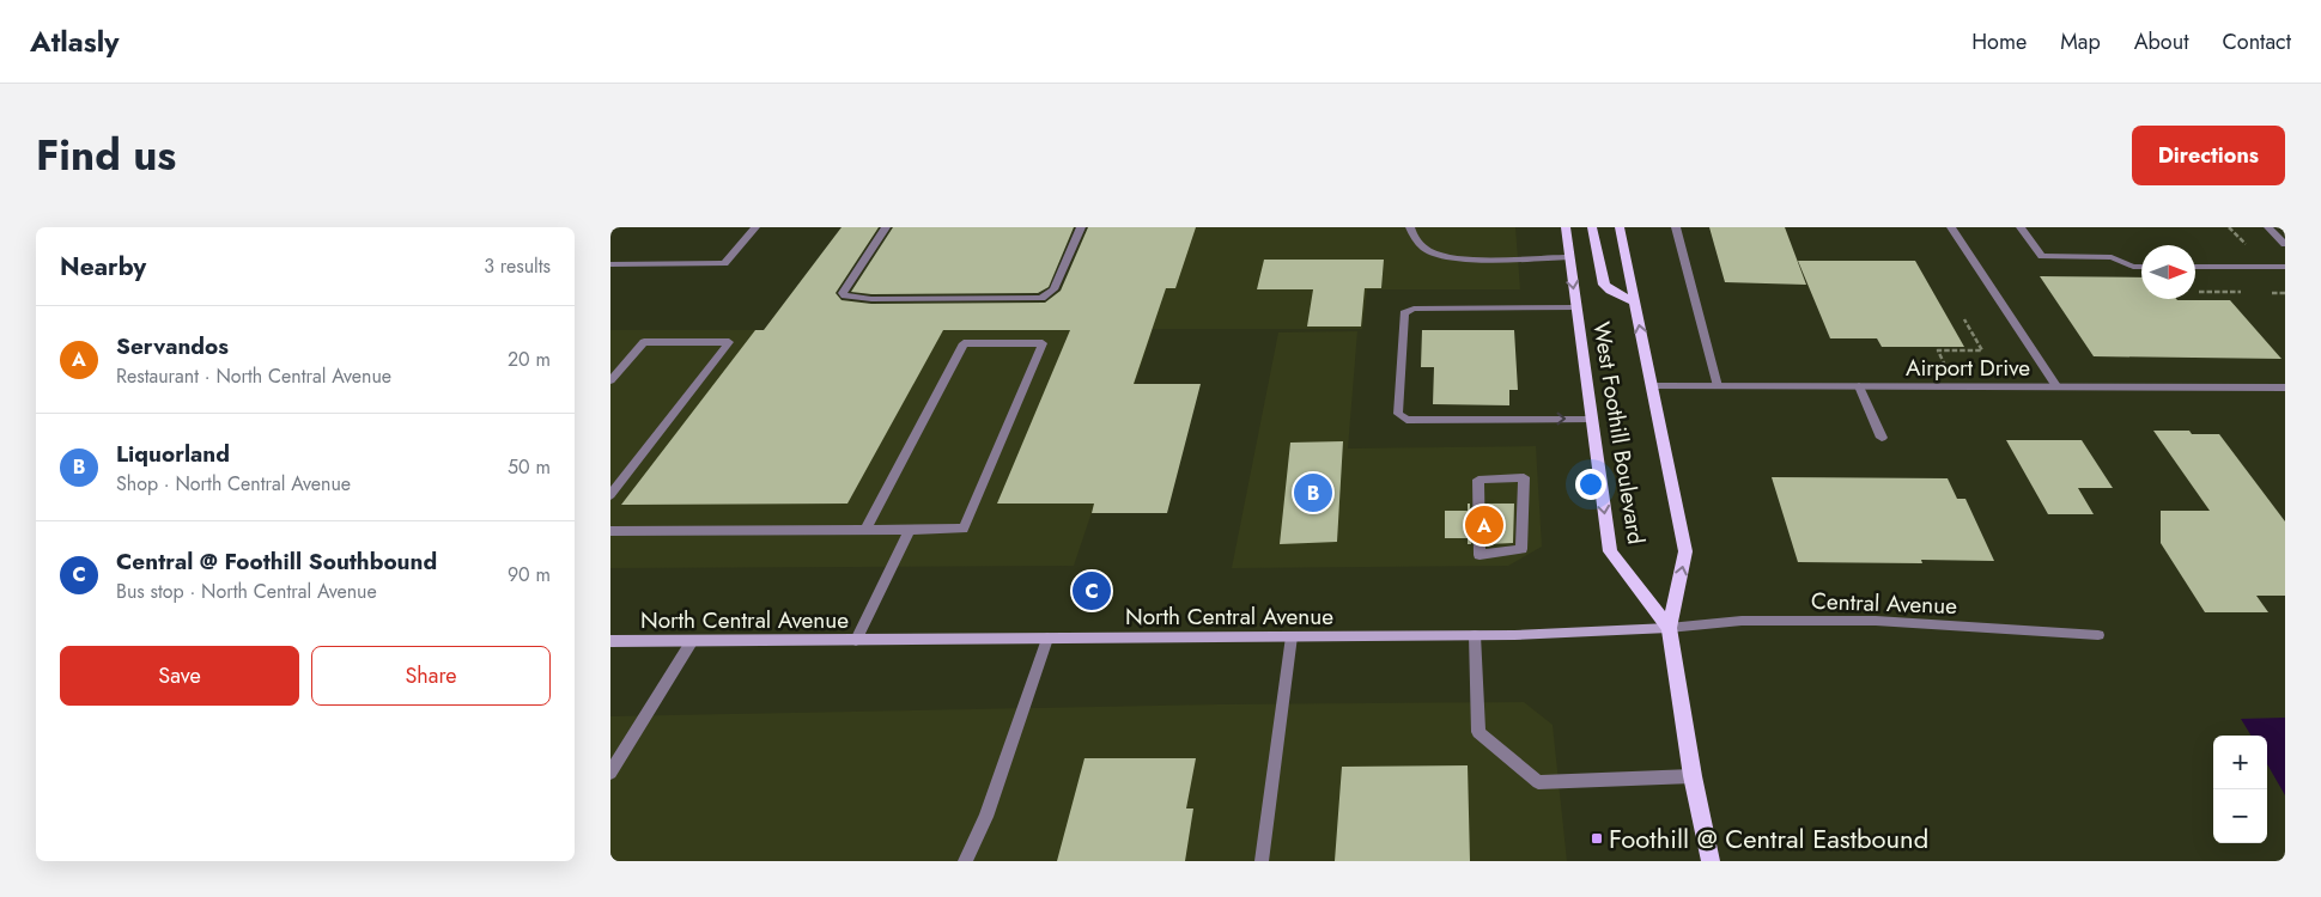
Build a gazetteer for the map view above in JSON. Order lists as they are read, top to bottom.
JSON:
{
  "streets": {
    "main road": ["West Foothill Boulevard", "North Central Avenue"],
    "street": ["Airport Drive", "Central Avenue"]
  },
  "crossings": [
    ["Airport Drive", "West Foothill Boulevard"],
    ["West Foothill Boulevard", "Central Avenue"],
    ["West Foothill Boulevard", "North Central Avenue"],
    ["Central Avenue", "North Central Avenue"]
  ],
  "places": {
    "transit": ["Foothill @ Central Eastbound"]
  },
  "north": "right",
  "page": {
    "header": "Atlasly",
    "nav": [
      "Home",
      "Map",
      "About",
      "Contact"
    ],
    "title": "Find us",
    "buttons": [
      "Directions",
      ["Save", "Share"]
    ],
    "heading": ["Nearby", "3 results"],
    "list": [
      {
        "mark": "A",
        "name": "Servandos",
        "note": "Restaurant · North Central Avenue",
        "value": "20 m"
      },
      {
        "mark": "B",
        "name": "Liquorland",
        "note": "Shop · North Central Avenue",
        "value": "50 m"
      },
      {
        "mark": "C",
        "name": "Central @ Foothill Southbound",
        "note": "Bus stop · North Central Avenue",
        "value": "90 m"
      }
    ],
    "pins": ["B", "A", "C"],
    "map_buttons": ["+", "−"]
  }
}
